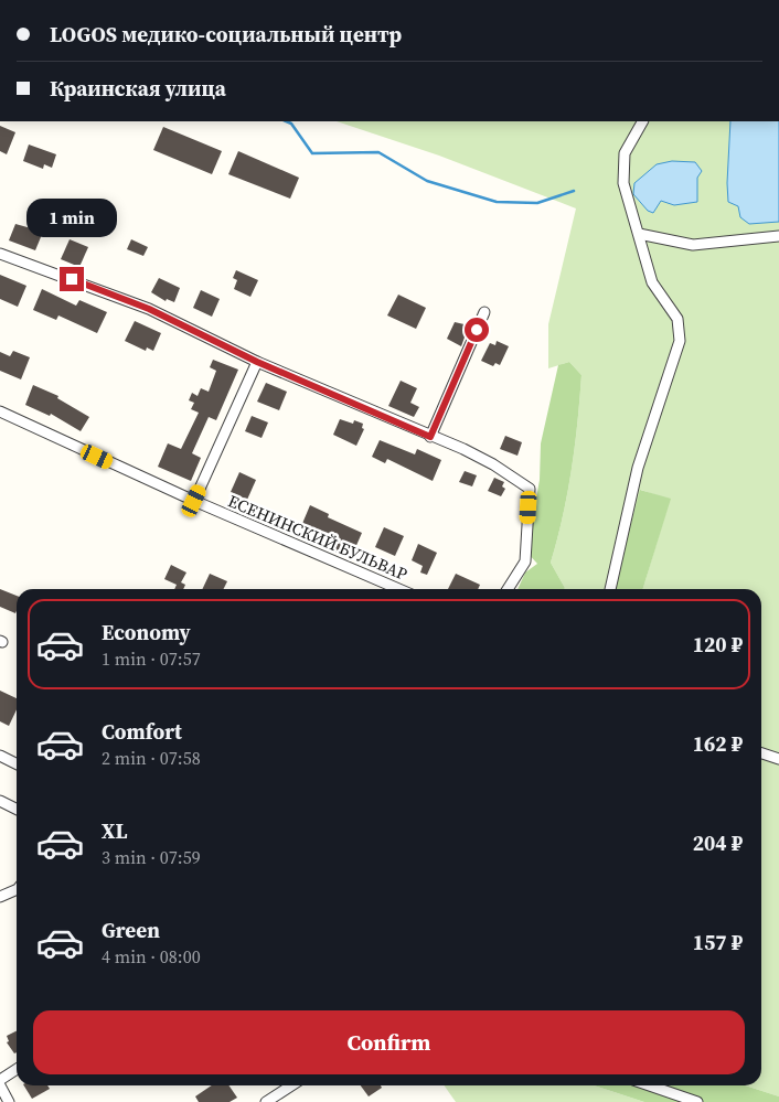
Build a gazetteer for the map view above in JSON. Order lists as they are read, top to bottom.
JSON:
{
  "streets": {
    "street": ["ЕСЕНИНСКИЙ БУЛЬВАР"]
  },
  "page": {
    "banner": ["LOGOS медико-социальный центр", "Краинская улица"],
    "bubble": "1 min",
    "list": [
      {
        "name": "Economy",
        "note": "1 min · 07:57",
        "value": "120 ₽"
      },
      {
        "name": "Comfort",
        "note": "2 min · 07:58",
        "value": "162 ₽"
      },
      {
        "name": "XL",
        "note": "3 min · 07:59",
        "value": "204 ₽"
      },
      {
        "name": "Green",
        "note": "4 min · 08:00",
        "value": "157 ₽"
      }
    ],
    "buttons": "Confirm"
  }
}
